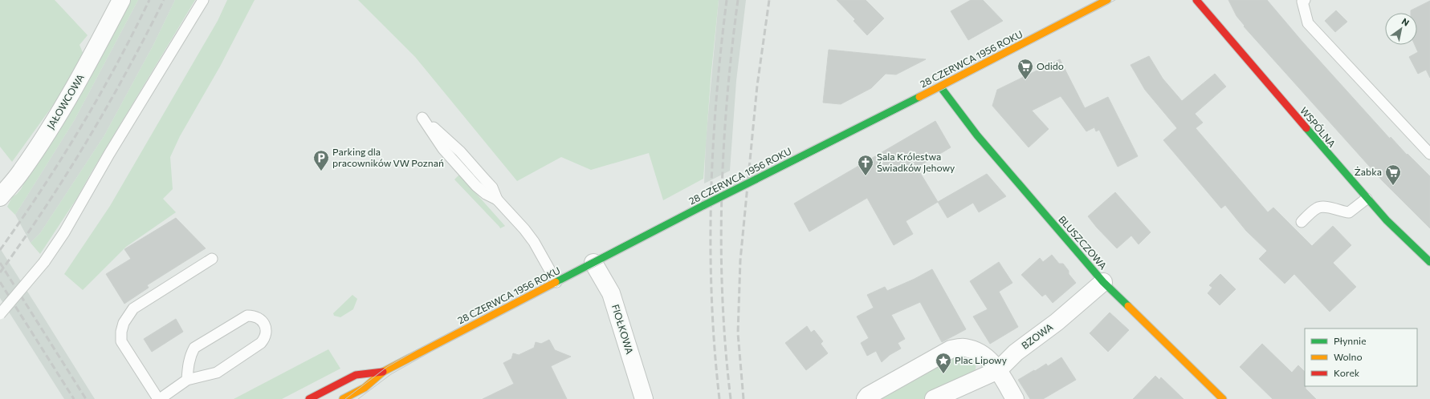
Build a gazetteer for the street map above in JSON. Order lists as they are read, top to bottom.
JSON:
{
  "streets": {
    "street": [
      "28 CZERWCA 1956 ROKU",
      "JAŁOWCOWA",
      "WSPÓLNA",
      "BLUSZCZOWA",
      "FIOŁKOWA",
      "BZOWA"
    ]
  },
  "crossings": [
    ["28 CZERWCA 1956 ROKU", "BLUSZCZOWA"],
    ["28 CZERWCA 1956 ROKU", "FIOŁKOWA"],
    ["BLUSZCZOWA", "BZOWA"]
  ],
  "places": {
    "supermarket": ["Odido", "Żabka"],
    "parking": ["Parking dla pracowników VW Poznań"],
    "church": ["Sala Królestwa Świadków Jehowy"],
    "place": ["Plac Lipowy"]
  },
  "legend": ["Płynnie", "Wolno", "Korek"],
  "north": "top right"
}
